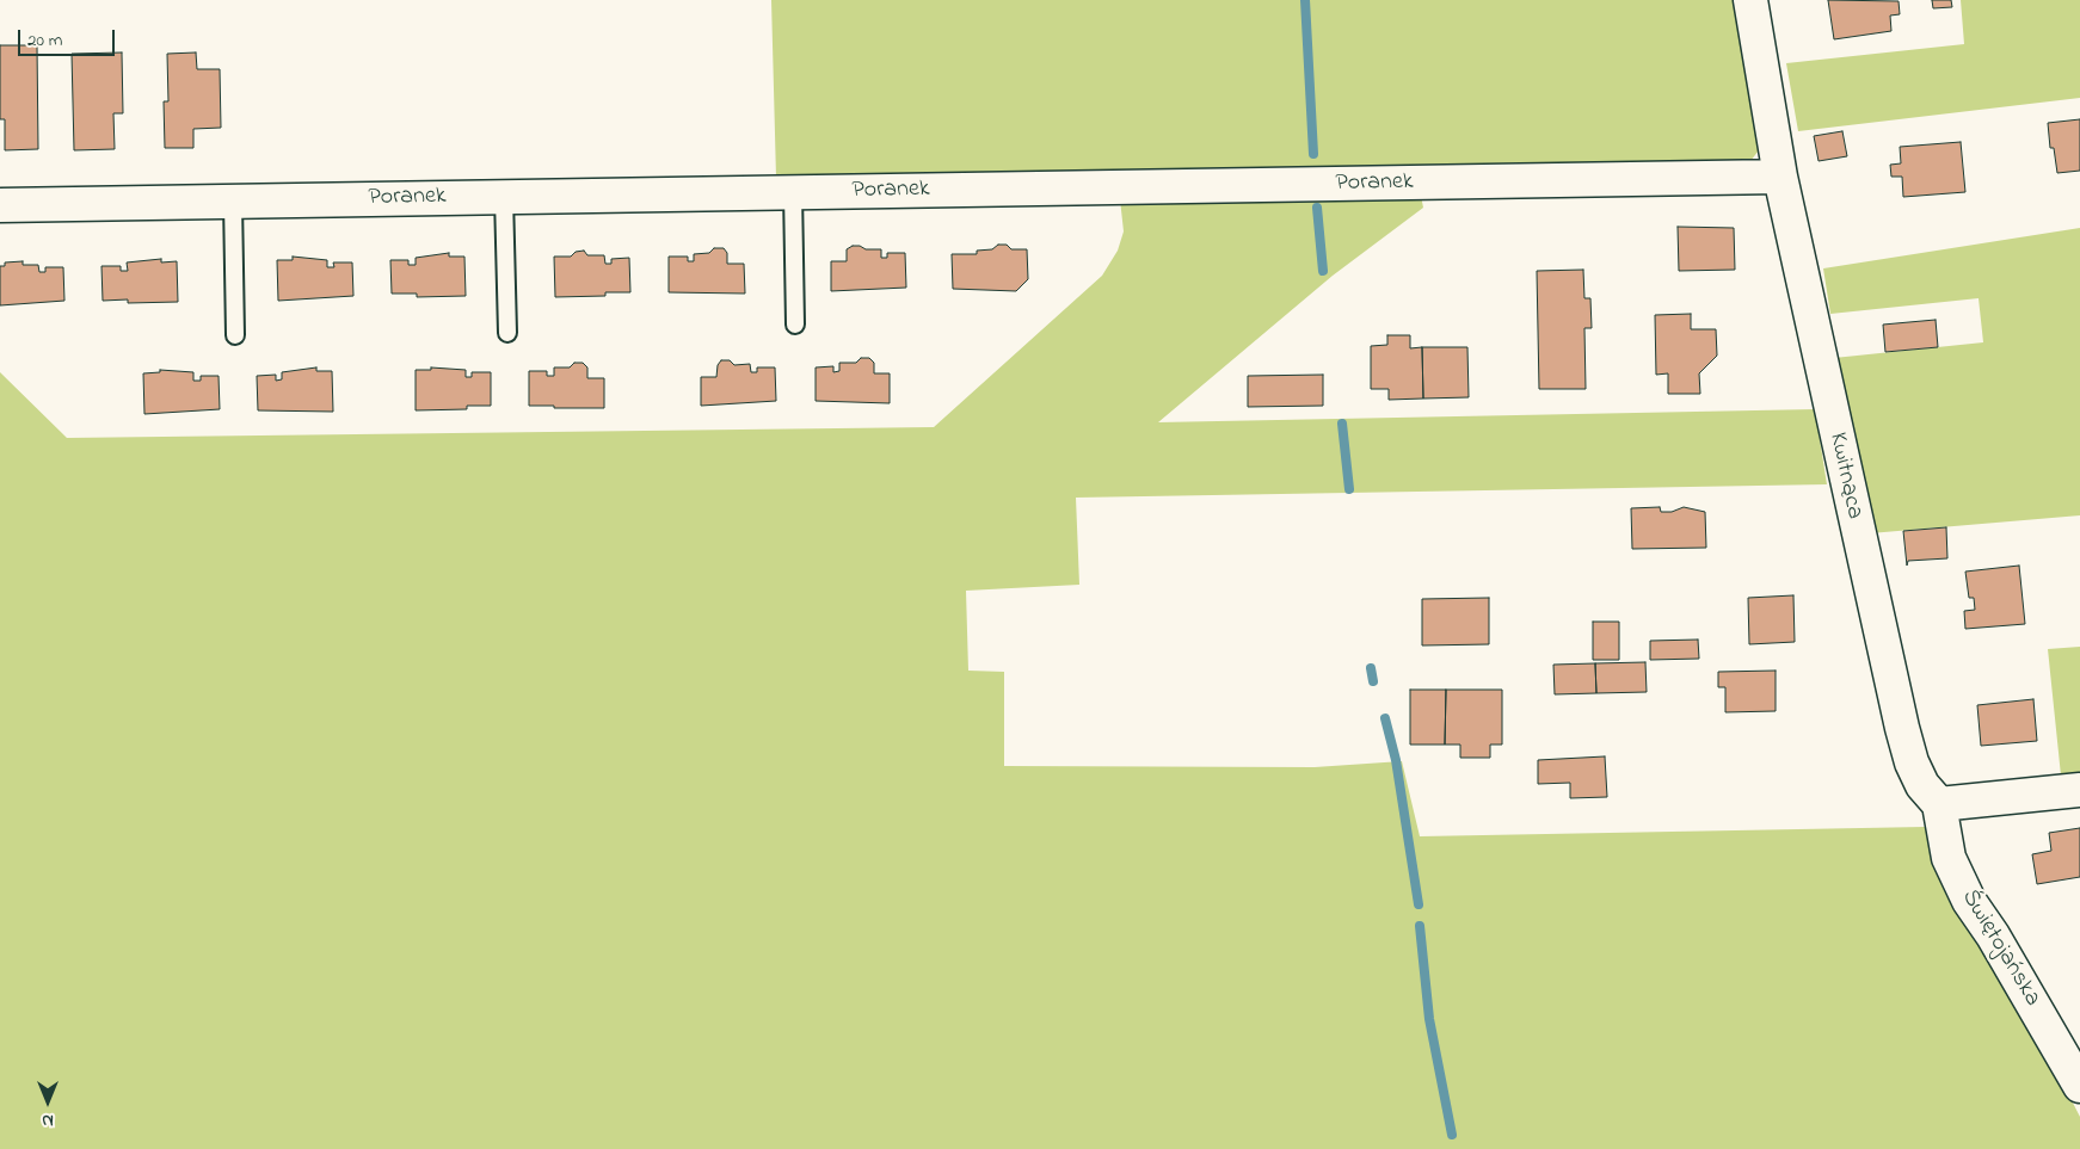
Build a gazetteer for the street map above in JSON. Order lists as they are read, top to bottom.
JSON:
{
  "streets": {
    "street": ["Poranek", "Kwitnąca", "Świętojańska"]
  },
  "crossings": [
    ["Poranek", "Kwitnąca"],
    ["Kwitnąca", "Świętojańska"]
  ],
  "scale_bar": "20 m",
  "north": "bottom"
}
